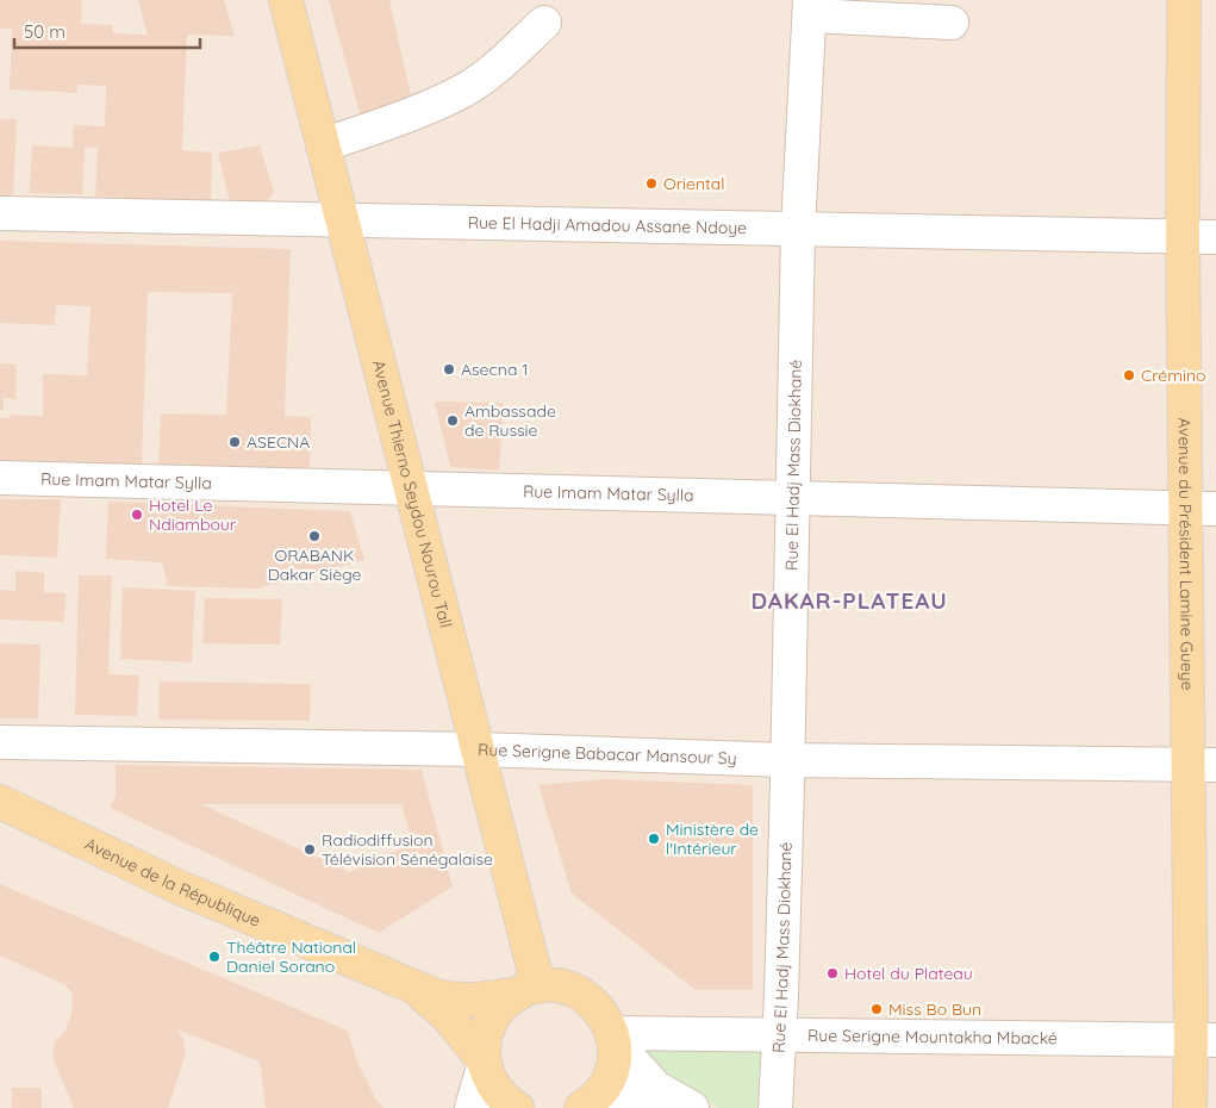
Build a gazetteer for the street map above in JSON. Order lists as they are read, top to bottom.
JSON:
{
  "streets": {
    "main road": ["Avenue Thierno Seydou Nourou Tall", "Avenue du Président Lamine Gueye", "Avenue de la République"],
    "street": [
      "Rue El Hadji Amadou Assane Ndoye",
      "Rue El Hadj Mass Diokhané",
      "Rue Imam Matar Sylla",
      "Rue Serigne Babacar Mansour Sy",
      "Rue Serigne Mountakha Mbacké"
    ]
  },
  "crossings": [
    ["Rue El Hadji Amadou Assane Ndoye", "Rue El Hadj Mass Diokhané"],
    ["Rue El Hadji Amadou Assane Ndoye", "Avenue Thierno Seydou Nourou Tall"],
    ["Rue El Hadji Amadou Assane Ndoye", "Avenue du Président Lamine Gueye"],
    ["Rue El Hadj Mass Diokhané", "Rue Imam Matar Sylla"],
    ["Rue El Hadj Mass Diokhané", "Rue Serigne Babacar Mansour Sy"],
    ["Rue El Hadj Mass Diokhané", "Rue Serigne Mountakha Mbacké"],
    ["Rue Imam Matar Sylla", "Avenue Thierno Seydou Nourou Tall"],
    ["Rue Imam Matar Sylla", "Avenue du Président Lamine Gueye"],
    ["Avenue Thierno Seydou Nourou Tall", "Rue Serigne Babacar Mansour Sy"],
    ["Avenue Thierno Seydou Nourou Tall", "Avenue de la République"],
    ["Avenue du Président Lamine Gueye", "Rue Serigne Babacar Mansour Sy"],
    ["Avenue du Président Lamine Gueye", "Rue Serigne Mountakha Mbacké"],
    ["Avenue de la République", "Rue Serigne Mountakha Mbacké"]
  ],
  "districts": ["DAKAR-PLATEAU"],
  "places": [
    "Oriental",
    "Asecna 1",
    "Crémino",
    "Ambassade de Russie",
    "ASECNA",
    "Hotel Le Ndiambour",
    "ORABANK Dakar Siège",
    "Ministère de l'Intérieur",
    "Radiodiffusion Télévision Sénégalaise",
    "Théâtre National Daniel Sorano",
    "Hotel du Plateau",
    "Miss Bo Bun"
  ],
  "scale_bar": "50 m"
}
